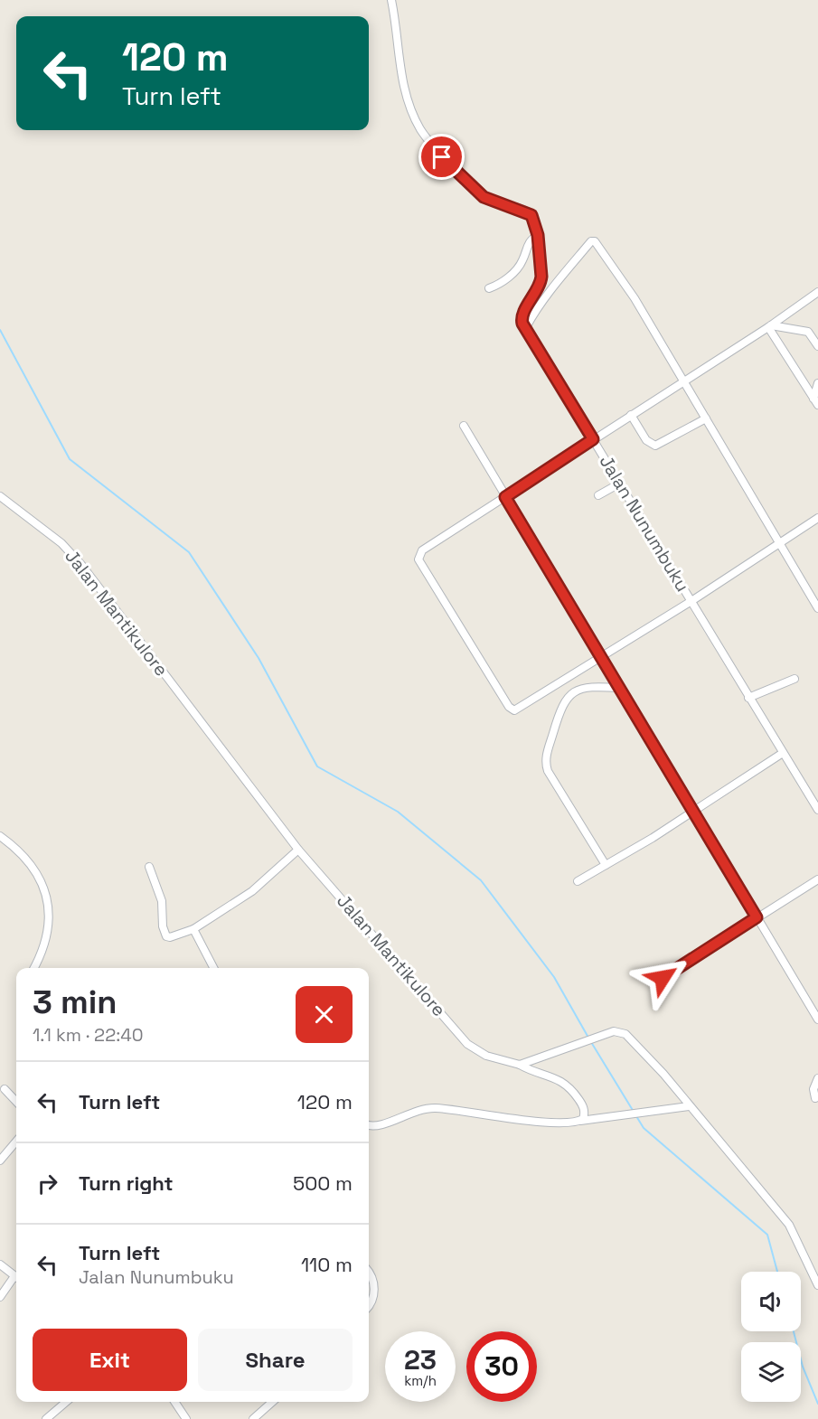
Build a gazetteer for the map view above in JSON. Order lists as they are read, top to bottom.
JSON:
{
  "streets": {
    "street": ["Jalan Nunumbuku", "Jalan Mantikulore"]
  },
  "page": {
    "turn": ["120 m", "Turn left"],
    "heading": ["3 min", "1.1 km · 22:40"],
    "list": [
      {
        "name": "Turn left",
        "value": "120 m"
      },
      {
        "name": "Turn right",
        "value": "500 m"
      },
      {
        "name": "Turn left",
        "note": "Jalan Nunumbuku",
        "value": "110 m"
      }
    ],
    "buttons": ["Exit", "Share"],
    "speed": "23 km/h",
    "limit": "30"
  }
}
